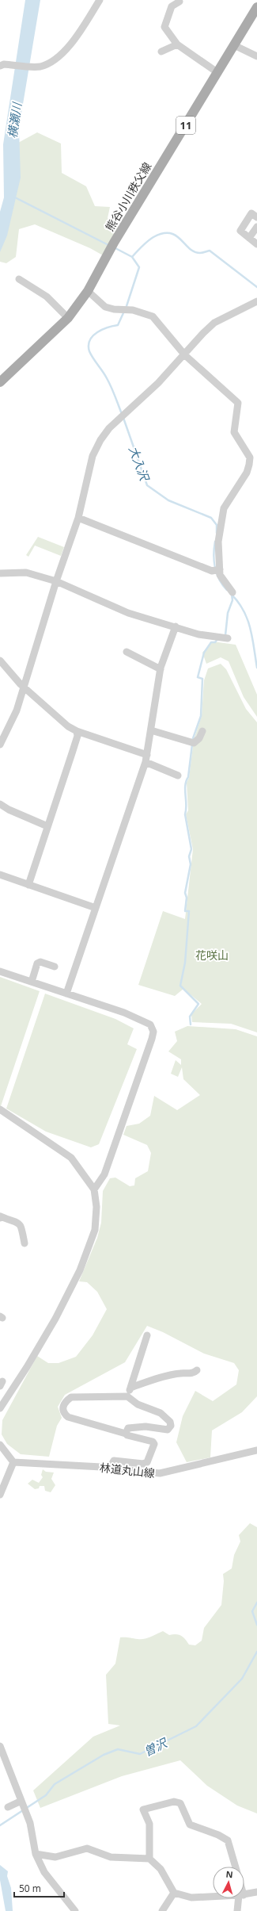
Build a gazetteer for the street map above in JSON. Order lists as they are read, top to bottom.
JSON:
{
  "streets": {
    "main road": ["11", "熊谷小川秩父線"],
    "street": ["林道丸山線"]
  },
  "water": ["横瀬川", "大入沢", "曽沢"],
  "parks": ["花咲山"],
  "scale_bar": "50 m",
  "north": "top"
}
